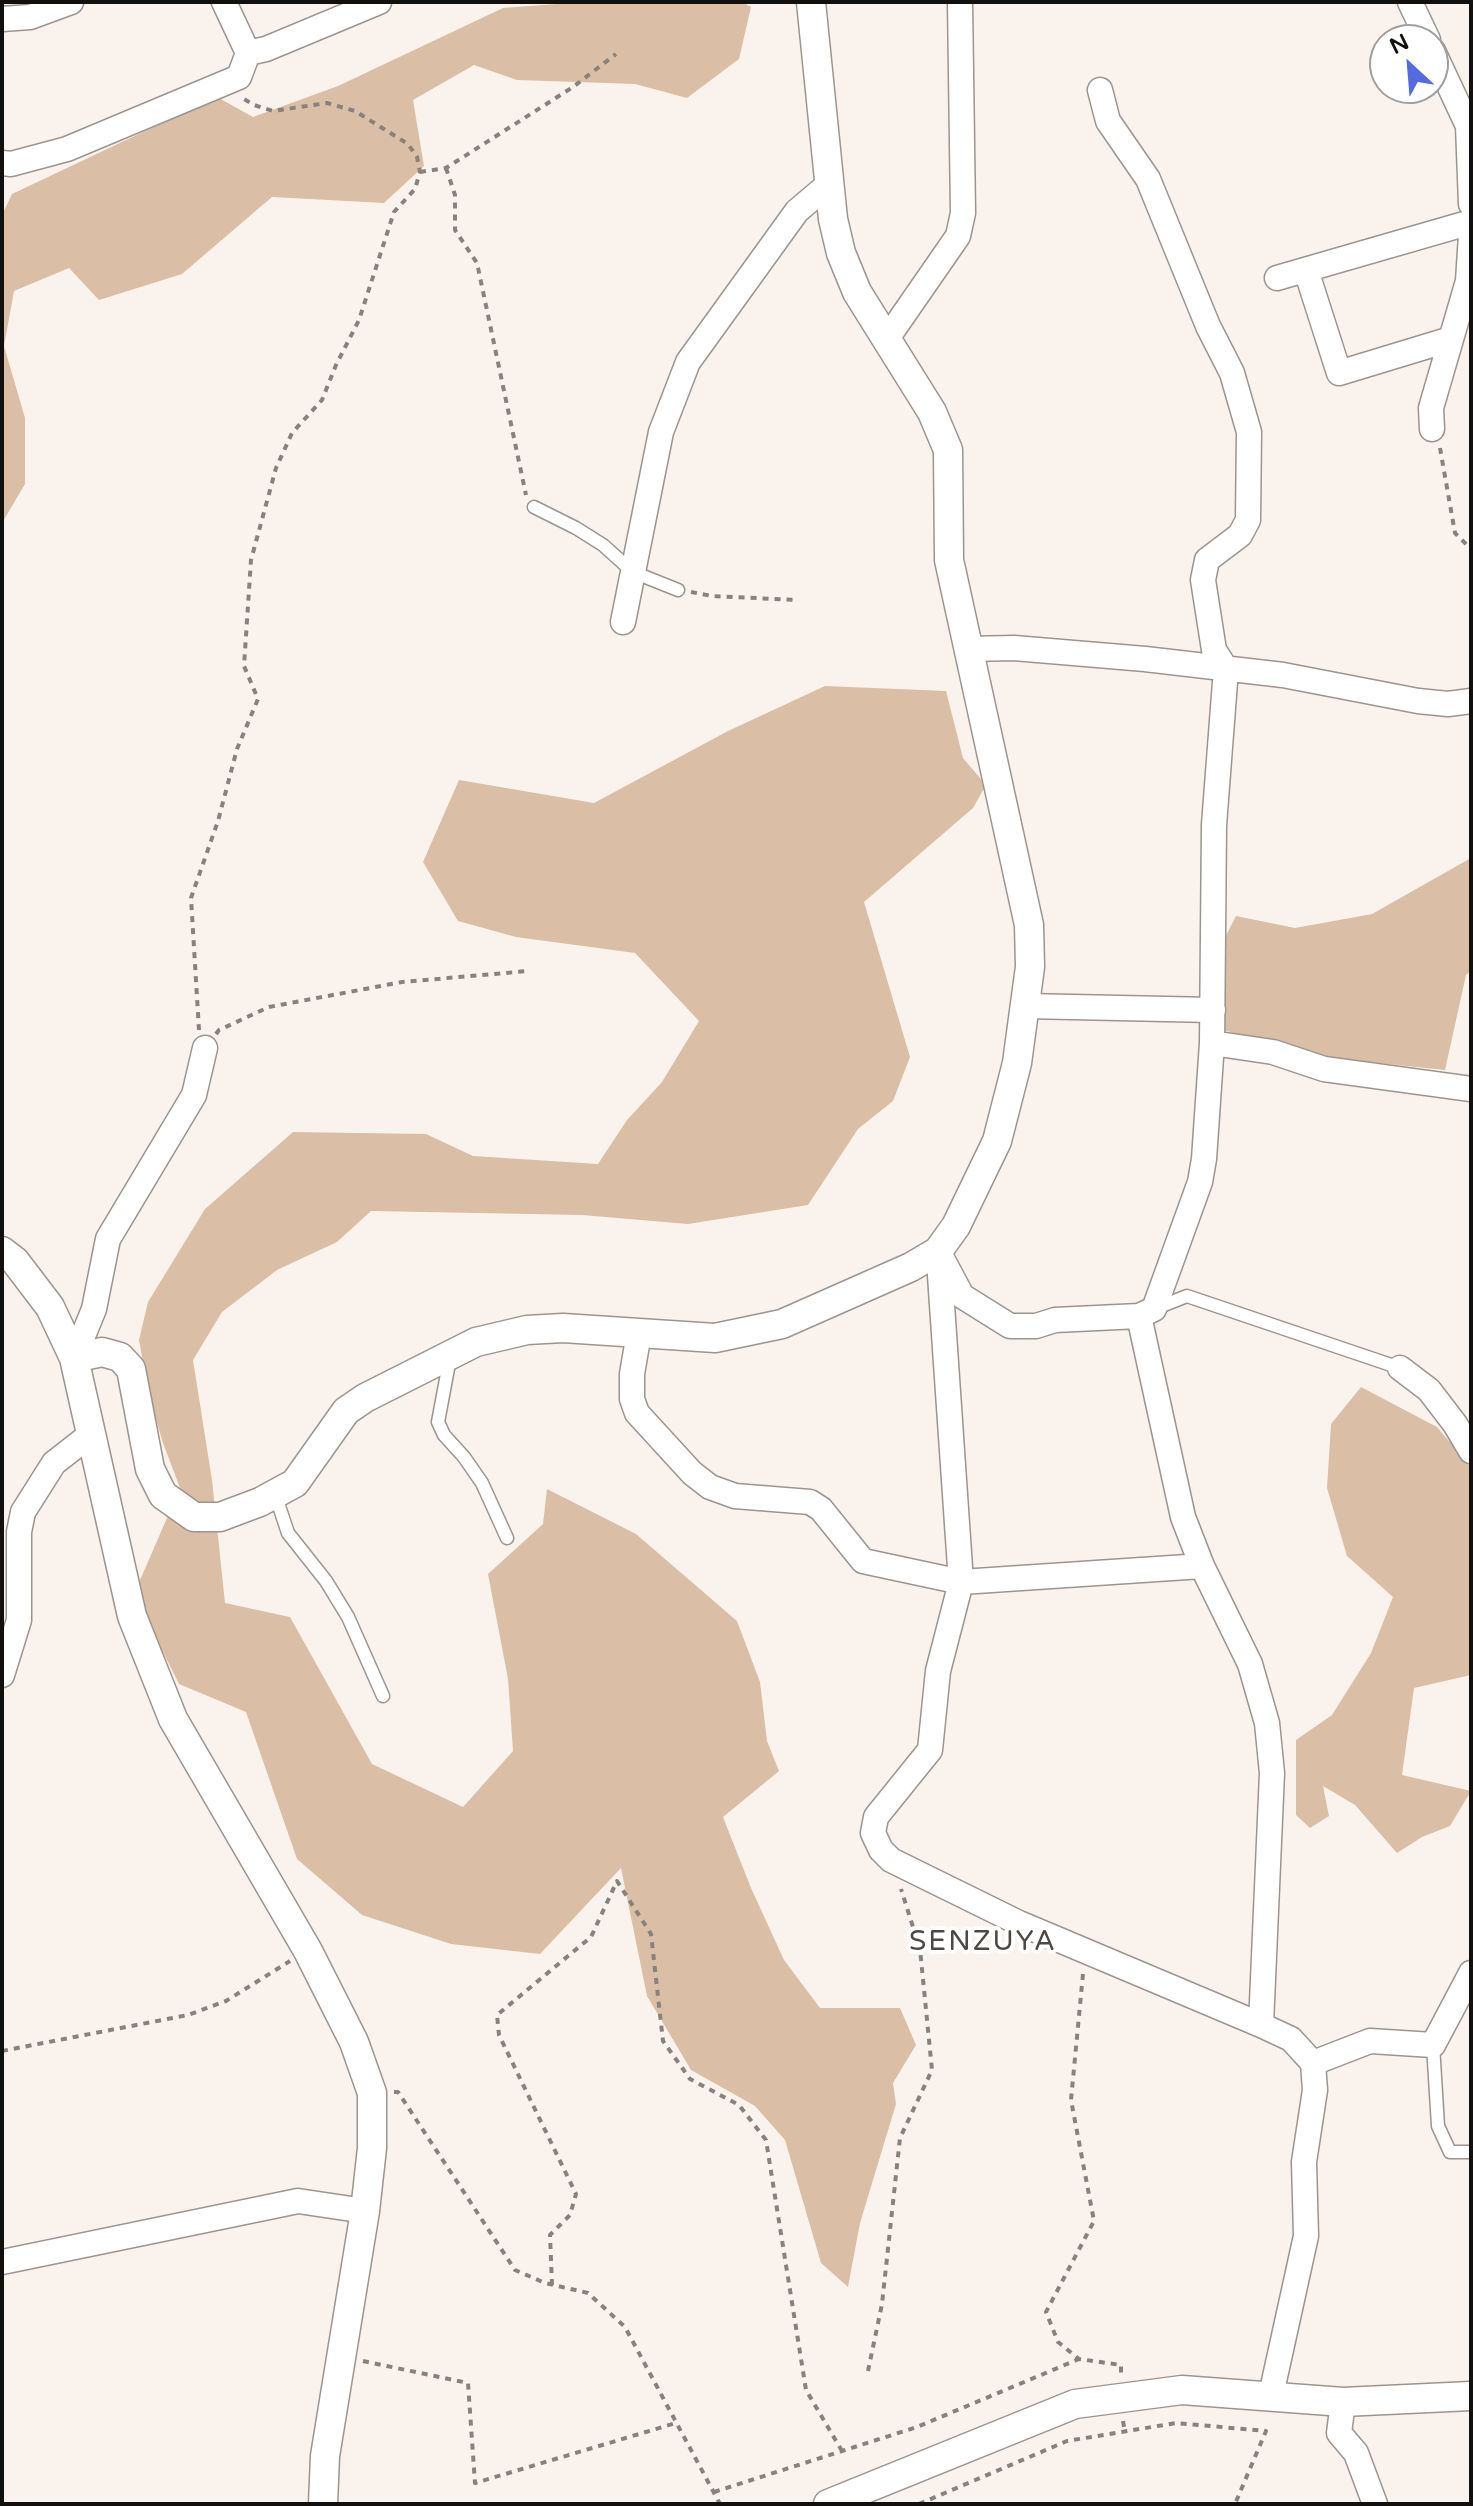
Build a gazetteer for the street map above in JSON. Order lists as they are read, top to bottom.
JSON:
{
  "districts": ["SENZUYA"],
  "north": "top left"
}
